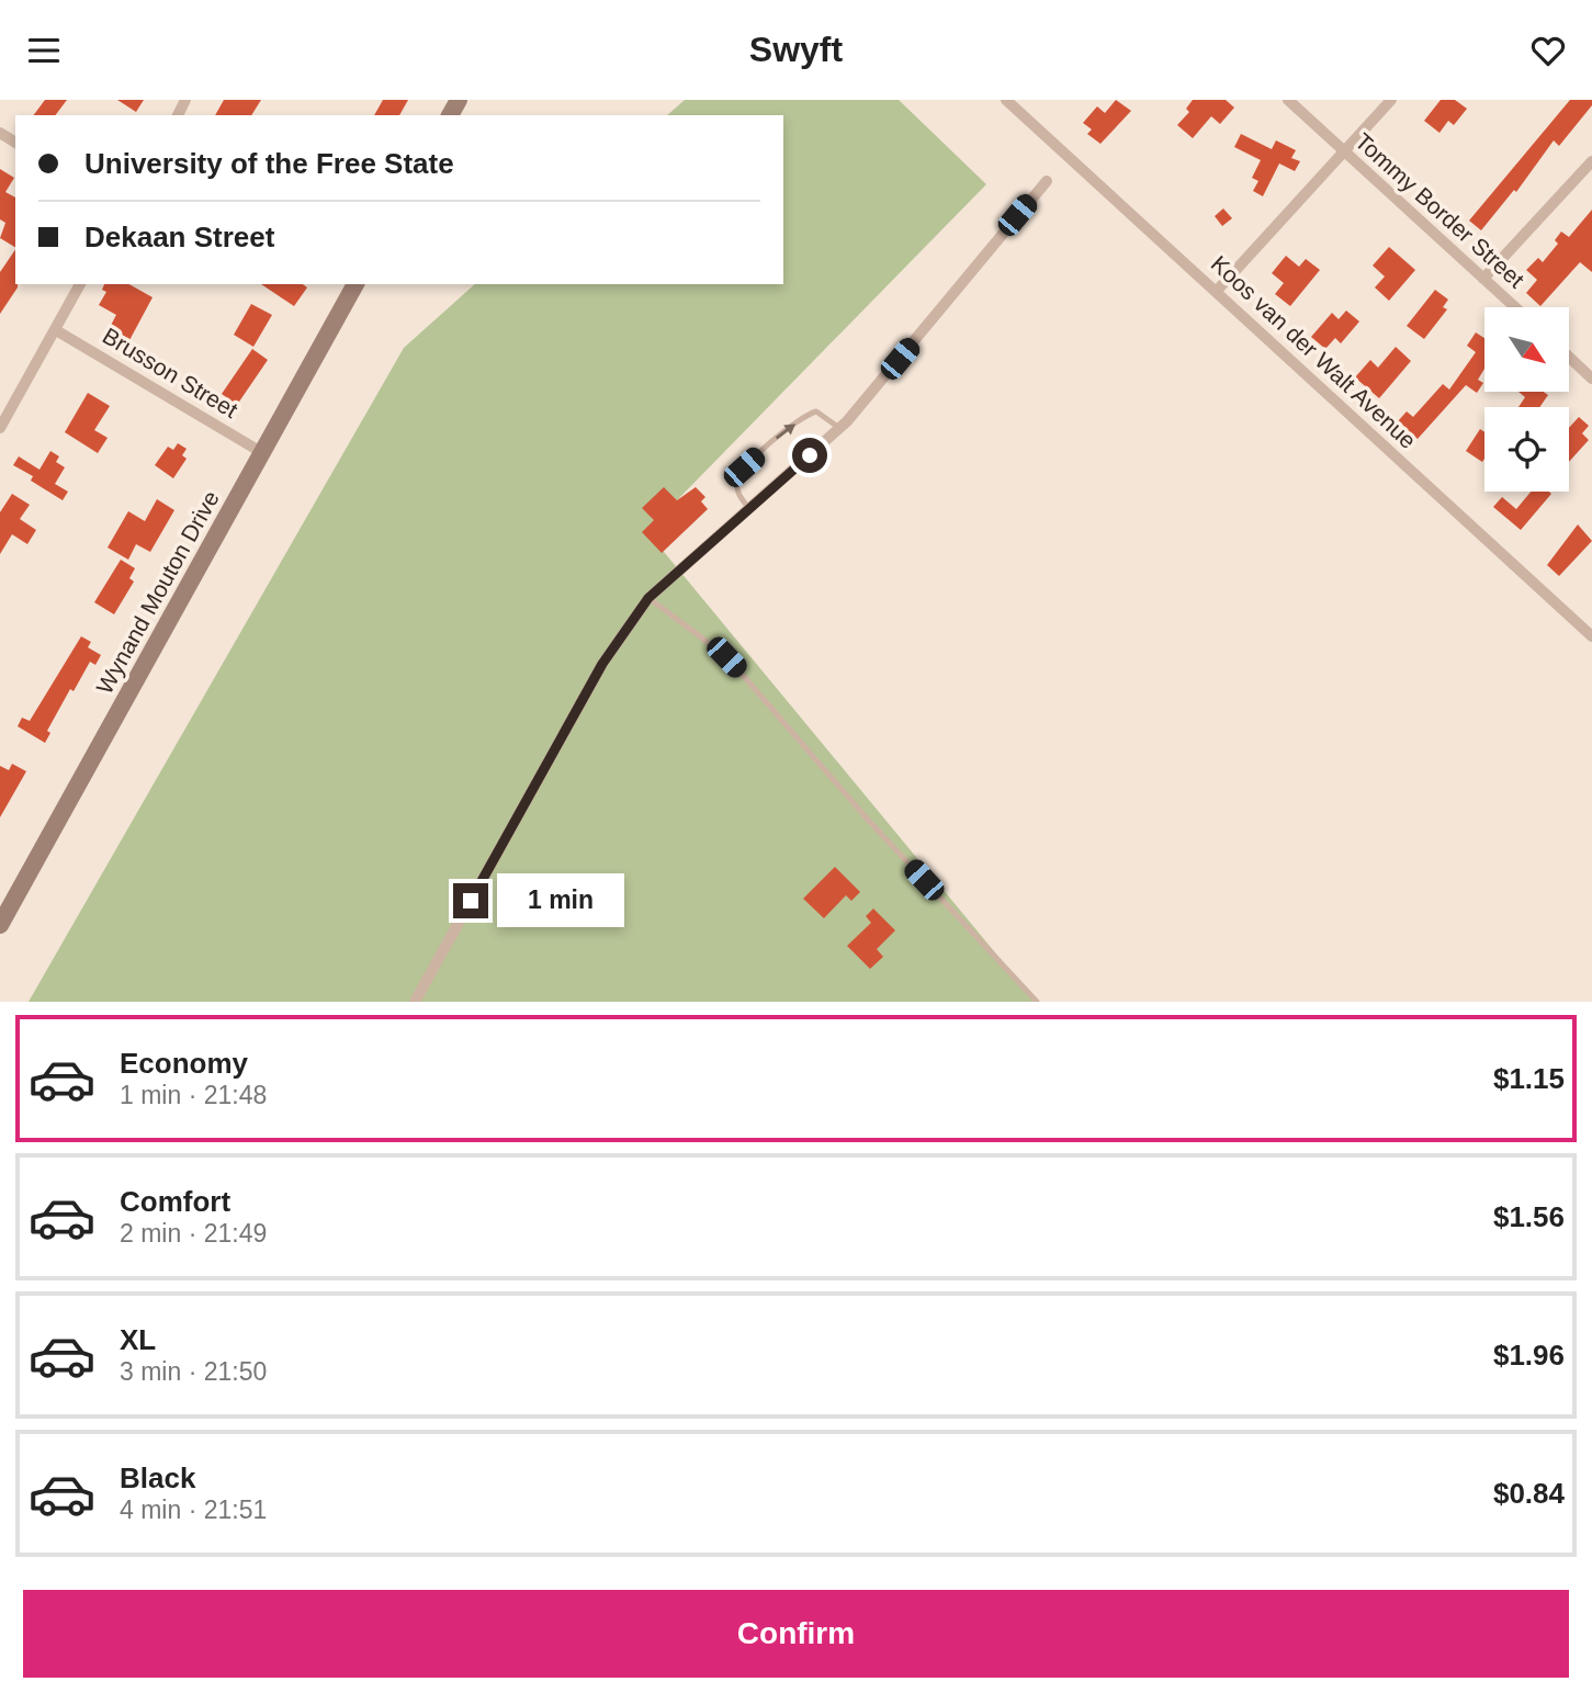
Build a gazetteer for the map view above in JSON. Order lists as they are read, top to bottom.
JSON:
{
  "streets": {
    "street": [
      "Tommy Border Street",
      "Koos van der Walt Avenue",
      "Brusson Street",
      "Wynand Mouton Drive"
    ]
  },
  "crossings": [
    ["Brusson Street", "Wynand Mouton Drive"]
  ],
  "north": "bottom right",
  "page": {
    "header": "Swyft",
    "banner": ["University of the Free State", "Dekaan Street"],
    "bubble": "1 min",
    "list": [
      {
        "name": "Economy",
        "note": "1 min · 21:48",
        "value": "$1.15"
      },
      {
        "name": "Comfort",
        "note": "2 min · 21:49",
        "value": "$1.56"
      },
      {
        "name": "XL",
        "note": "3 min · 21:50",
        "value": "$1.96"
      },
      {
        "name": "Black",
        "note": "4 min · 21:51",
        "value": "$0.84"
      }
    ],
    "buttons": "Confirm"
  }
}
